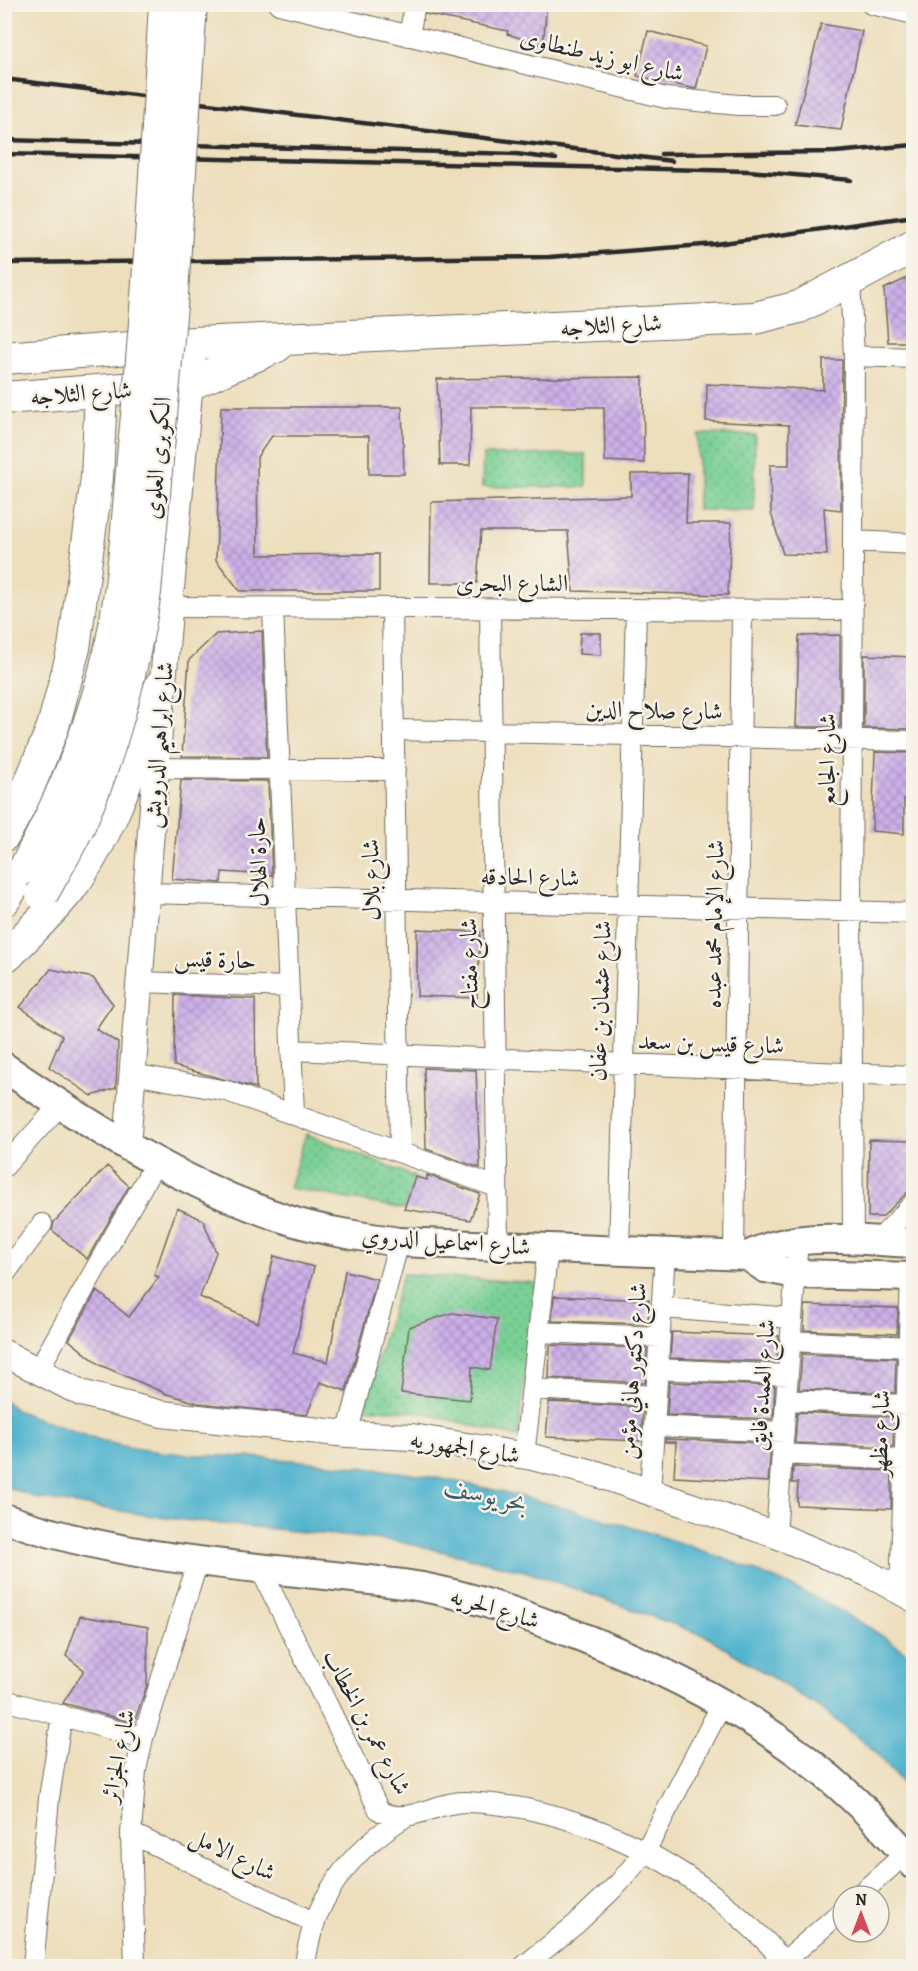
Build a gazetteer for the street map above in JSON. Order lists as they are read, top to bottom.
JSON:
{
  "streets": {
    "main road": [
      "شارع الثلاجه",
      "الكوبرى العلوى",
      "شارع اسماعيل الدروي",
      "شارع الحريه"
    ],
    "street": [
      "شارع ابو زيد طنطاوى",
      "الشارع البحرى",
      "شارع صلاح الدين",
      "شارع ابراهيم الدرويش",
      "شارع الجامع",
      "حارة الهلال",
      "شارع الحادقه",
      "شارع بلال",
      "شارع الإمام محمد عبده",
      "حارة قيس",
      "شارع مفتاح",
      "شارع عثمان بن عفان",
      "شارع قيس بن سعد",
      "شارع دكتور هاني مؤمن",
      "شارع العمدة فايق",
      "شارع مظهر",
      "شارع الجمهوريه",
      "شارع عمر بن الخطاب",
      "شارع الجزائر",
      "شارع الامل"
    ]
  },
  "crossings": [
    ["شارع الثلاجه", "شارع ابراهيم الدرويش"],
    ["شارع الثلاجه", "شارع الجامع"],
    ["الشارع البحرى", "شارع ابراهيم الدرويش"],
    ["الشارع البحرى", "شارع الجامع"],
    ["الشارع البحرى", "حارة الهلال"],
    ["الشارع البحرى", "شارع بلال"],
    ["الشارع البحرى", "شارع الإمام محمد عبده"],
    ["الشارع البحرى", "شارع مفتاح"],
    ["الشارع البحرى", "شارع عثمان بن عفان"],
    ["شارع صلاح الدين", "شارع الجامع"],
    ["شارع صلاح الدين", "شارع بلال"],
    ["شارع صلاح الدين", "شارع الإمام محمد عبده"],
    ["شارع صلاح الدين", "شارع مفتاح"],
    ["شارع صلاح الدين", "شارع عثمان بن عفان"],
    ["شارع ابراهيم الدرويش", "شارع الحادقه"],
    ["شارع ابراهيم الدرويش", "حارة قيس"],
    ["شارع ابراهيم الدرويش", "شارع اسماعيل الدروي"],
    ["شارع الجامع", "شارع الحادقه"],
    ["شارع الجامع", "شارع قيس بن سعد"],
    ["شارع الجامع", "شارع اسماعيل الدروي"],
    ["حارة الهلال", "شارع الحادقه"],
    ["حارة الهلال", "حارة قيس"],
    ["حارة الهلال", "شارع قيس بن سعد"],
    ["شارع الحادقه", "شارع بلال"],
    ["شارع الحادقه", "شارع الإمام محمد عبده"],
    ["شارع الحادقه", "شارع مفتاح"],
    ["شارع الحادقه", "شارع عثمان بن عفان"],
    ["شارع بلال", "شارع قيس بن سعد"],
    ["شارع الإمام محمد عبده", "شارع قيس بن سعد"],
    ["شارع الإمام محمد عبده", "شارع اسماعيل الدروي"],
    ["شارع مفتاح", "شارع قيس بن سعد"],
    ["شارع مفتاح", "شارع اسماعيل الدروي"],
    ["شارع عثمان بن عفان", "شارع قيس بن سعد"],
    ["شارع عثمان بن عفان", "شارع اسماعيل الدروي"],
    ["شارع اسماعيل الدروي", "شارع دكتور هاني مؤمن"],
    ["شارع اسماعيل الدروي", "شارع العمدة فايق"],
    ["شارع اسماعيل الدروي", "شارع مظهر"],
    ["شارع دكتور هاني مؤمن", "شارع الجمهوريه"],
    ["شارع العمدة فايق", "شارع الجمهوريه"],
    ["شارع مظهر", "شارع الجمهوريه"],
    ["شارع الحريه", "شارع عمر بن الخطاب"],
    ["شارع الحريه", "شارع الجزائر"],
    ["شارع الجزائر", "شارع الامل"]
  ],
  "water": ["بحر يوسف"],
  "north": "top"
}
